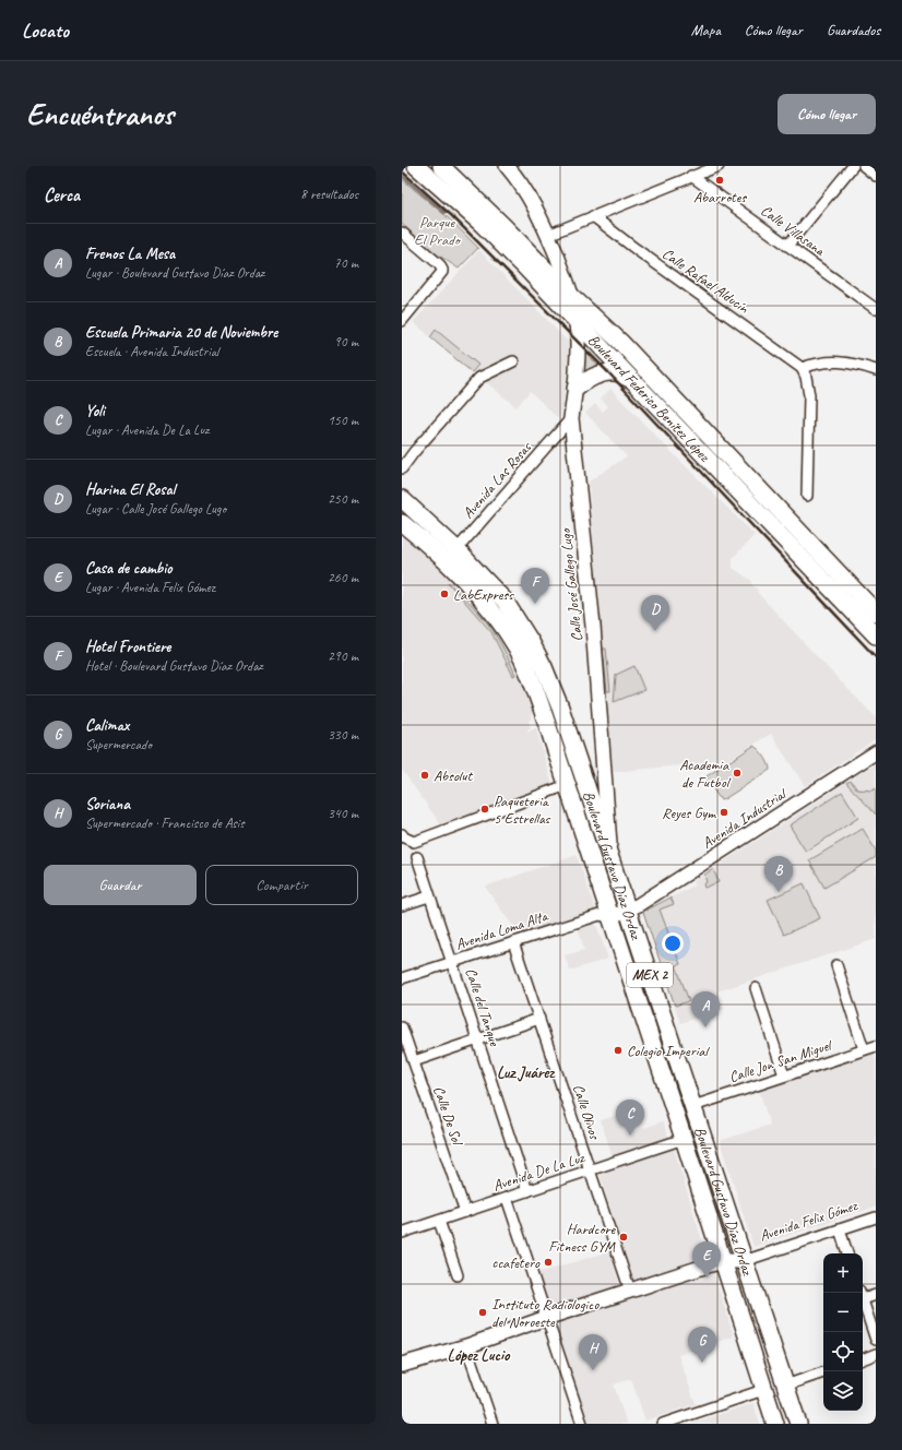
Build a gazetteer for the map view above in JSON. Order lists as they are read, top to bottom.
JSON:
{
  "streets": {
    "main road": [
      "Boulevard Federico Benítez López",
      "Calle José Gallego Lugo",
      "Boulevard Gustavo Díaz Ordaz",
      "MEX 2",
      "Avenida Felix Gómez"
    ],
    "street": [
      "Calle Villasana",
      "Calle Rafael Alducín",
      "Avenida Las Rosas",
      "Avenida Industrial",
      "Avenida Loma Alta",
      "Calle del Tanque",
      "Calle Jon San Miguel",
      "Calle Olivos",
      "Calle De Sol",
      "Avenida De La Luz"
    ]
  },
  "crossings": [
    ["Boulevard Federico Benítez López", "Calle José Gallego Lugo"],
    ["Avenida Las Rosas", "Calle José Gallego Lugo"],
    ["Avenida Las Rosas", "Boulevard Gustavo Díaz Ordaz"],
    ["Calle José Gallego Lugo", "Boulevard Gustavo Díaz Ordaz"],
    ["Avenida Industrial", "Boulevard Gustavo Díaz Ordaz"],
    ["Avenida Industrial", "Avenida Loma Alta"],
    ["Boulevard Gustavo Díaz Ordaz", "Avenida Loma Alta"],
    ["Boulevard Gustavo Díaz Ordaz", "Calle Jon San Miguel"],
    ["Boulevard Gustavo Díaz Ordaz", "Avenida De La Luz"],
    ["Boulevard Gustavo Díaz Ordaz", "Avenida Felix Gómez"],
    ["Avenida Loma Alta", "Calle del Tanque"],
    ["Avenida Loma Alta", "Calle Olivos"],
    ["Calle del Tanque", "Avenida De La Luz"],
    ["Calle Olivos", "Avenida De La Luz"],
    ["Calle Olivos", "Avenida Felix Gómez"],
    ["Calle De Sol", "Avenida De La Luz"]
  ],
  "districts": ["Luz Juárez", "López Lucio"],
  "parks": ["Parque El Prado"],
  "places": [
    "Abarrotes",
    "LabExpress",
    "Academia de Futbol",
    "Absolut",
    "Paqueteria 5 Estrellas",
    "Reyes Gym",
    "Colegio Imperial",
    "Hardcore Fitness GYM",
    "ccafetero",
    "Instituto Radiologico del Noroeste"
  ],
  "page": {
    "header": "Locato",
    "nav": ["Mapa", "Cómo llegar", "Guardados"],
    "buttons": [
      "Cómo llegar",
      ["Guardar", "Compartir"]
    ],
    "title": "Encuéntranos",
    "heading": ["Cerca", "8 resultados"],
    "list": [
      {
        "mark": "A",
        "name": "Frenos La Mesa",
        "note": "Lugar · Boulevard Gustavo Díaz Ordaz",
        "value": "70 m"
      },
      {
        "mark": "B",
        "name": "Escuela Primaria 20 de Noviembre",
        "note": "Escuela · Avenida Industrial",
        "value": "90 m"
      },
      {
        "mark": "C",
        "name": "Yoli",
        "note": "Lugar · Avenida De La Luz",
        "value": "150 m"
      },
      {
        "mark": "D",
        "name": "Harina El Rosal",
        "note": "Lugar · Calle José Gallego Lugo",
        "value": "250 m"
      },
      {
        "mark": "E",
        "name": "Casa de cambio",
        "note": "Lugar · Avenida Felix Gómez",
        "value": "260 m"
      },
      {
        "mark": "F",
        "name": "Hotel Frontiere",
        "note": "Hotel · Boulevard Gustavo Díaz Ordaz",
        "value": "290 m"
      },
      {
        "mark": "G",
        "name": "Calimax",
        "note": "Supermercado",
        "value": "330 m"
      },
      {
        "mark": "H",
        "name": "Soriana",
        "note": "Supermercado · Francisco de Asis",
        "value": "340 m"
      }
    ],
    "pins": [
      "F",
      "D",
      "B",
      "A",
      "C",
      "E",
      "G",
      "H"
    ],
    "map_buttons": ["+", "−"]
  }
}
